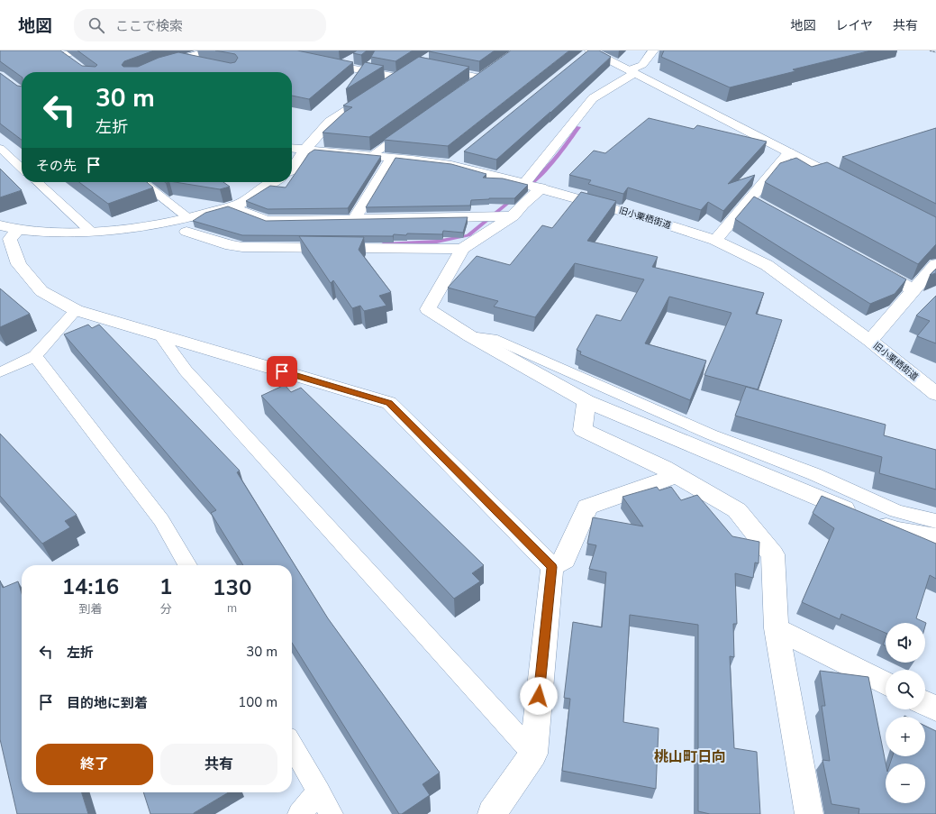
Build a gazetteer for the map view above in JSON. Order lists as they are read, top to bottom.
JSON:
{
  "streets": {
    "street": ["旧小栗栖街道"]
  },
  "districts": ["桃山町日向"],
  "page": {
    "header": "地図",
    "search": "ここで検索",
    "nav": ["地図", "レイヤ", "共有"],
    "turn": ["30 m", "左折"],
    "then": "その先",
    "eta": [
      "14:16",
      "到着",
      "1",
      "分",
      "130",
      "m"
    ],
    "map_buttons": ["+", "−"],
    "list": [
      {
        "name": "左折",
        "value": "30 m"
      },
      {
        "name": "目的地に到着",
        "value": "100 m"
      }
    ],
    "buttons": ["終了", "共有"]
  }
}
